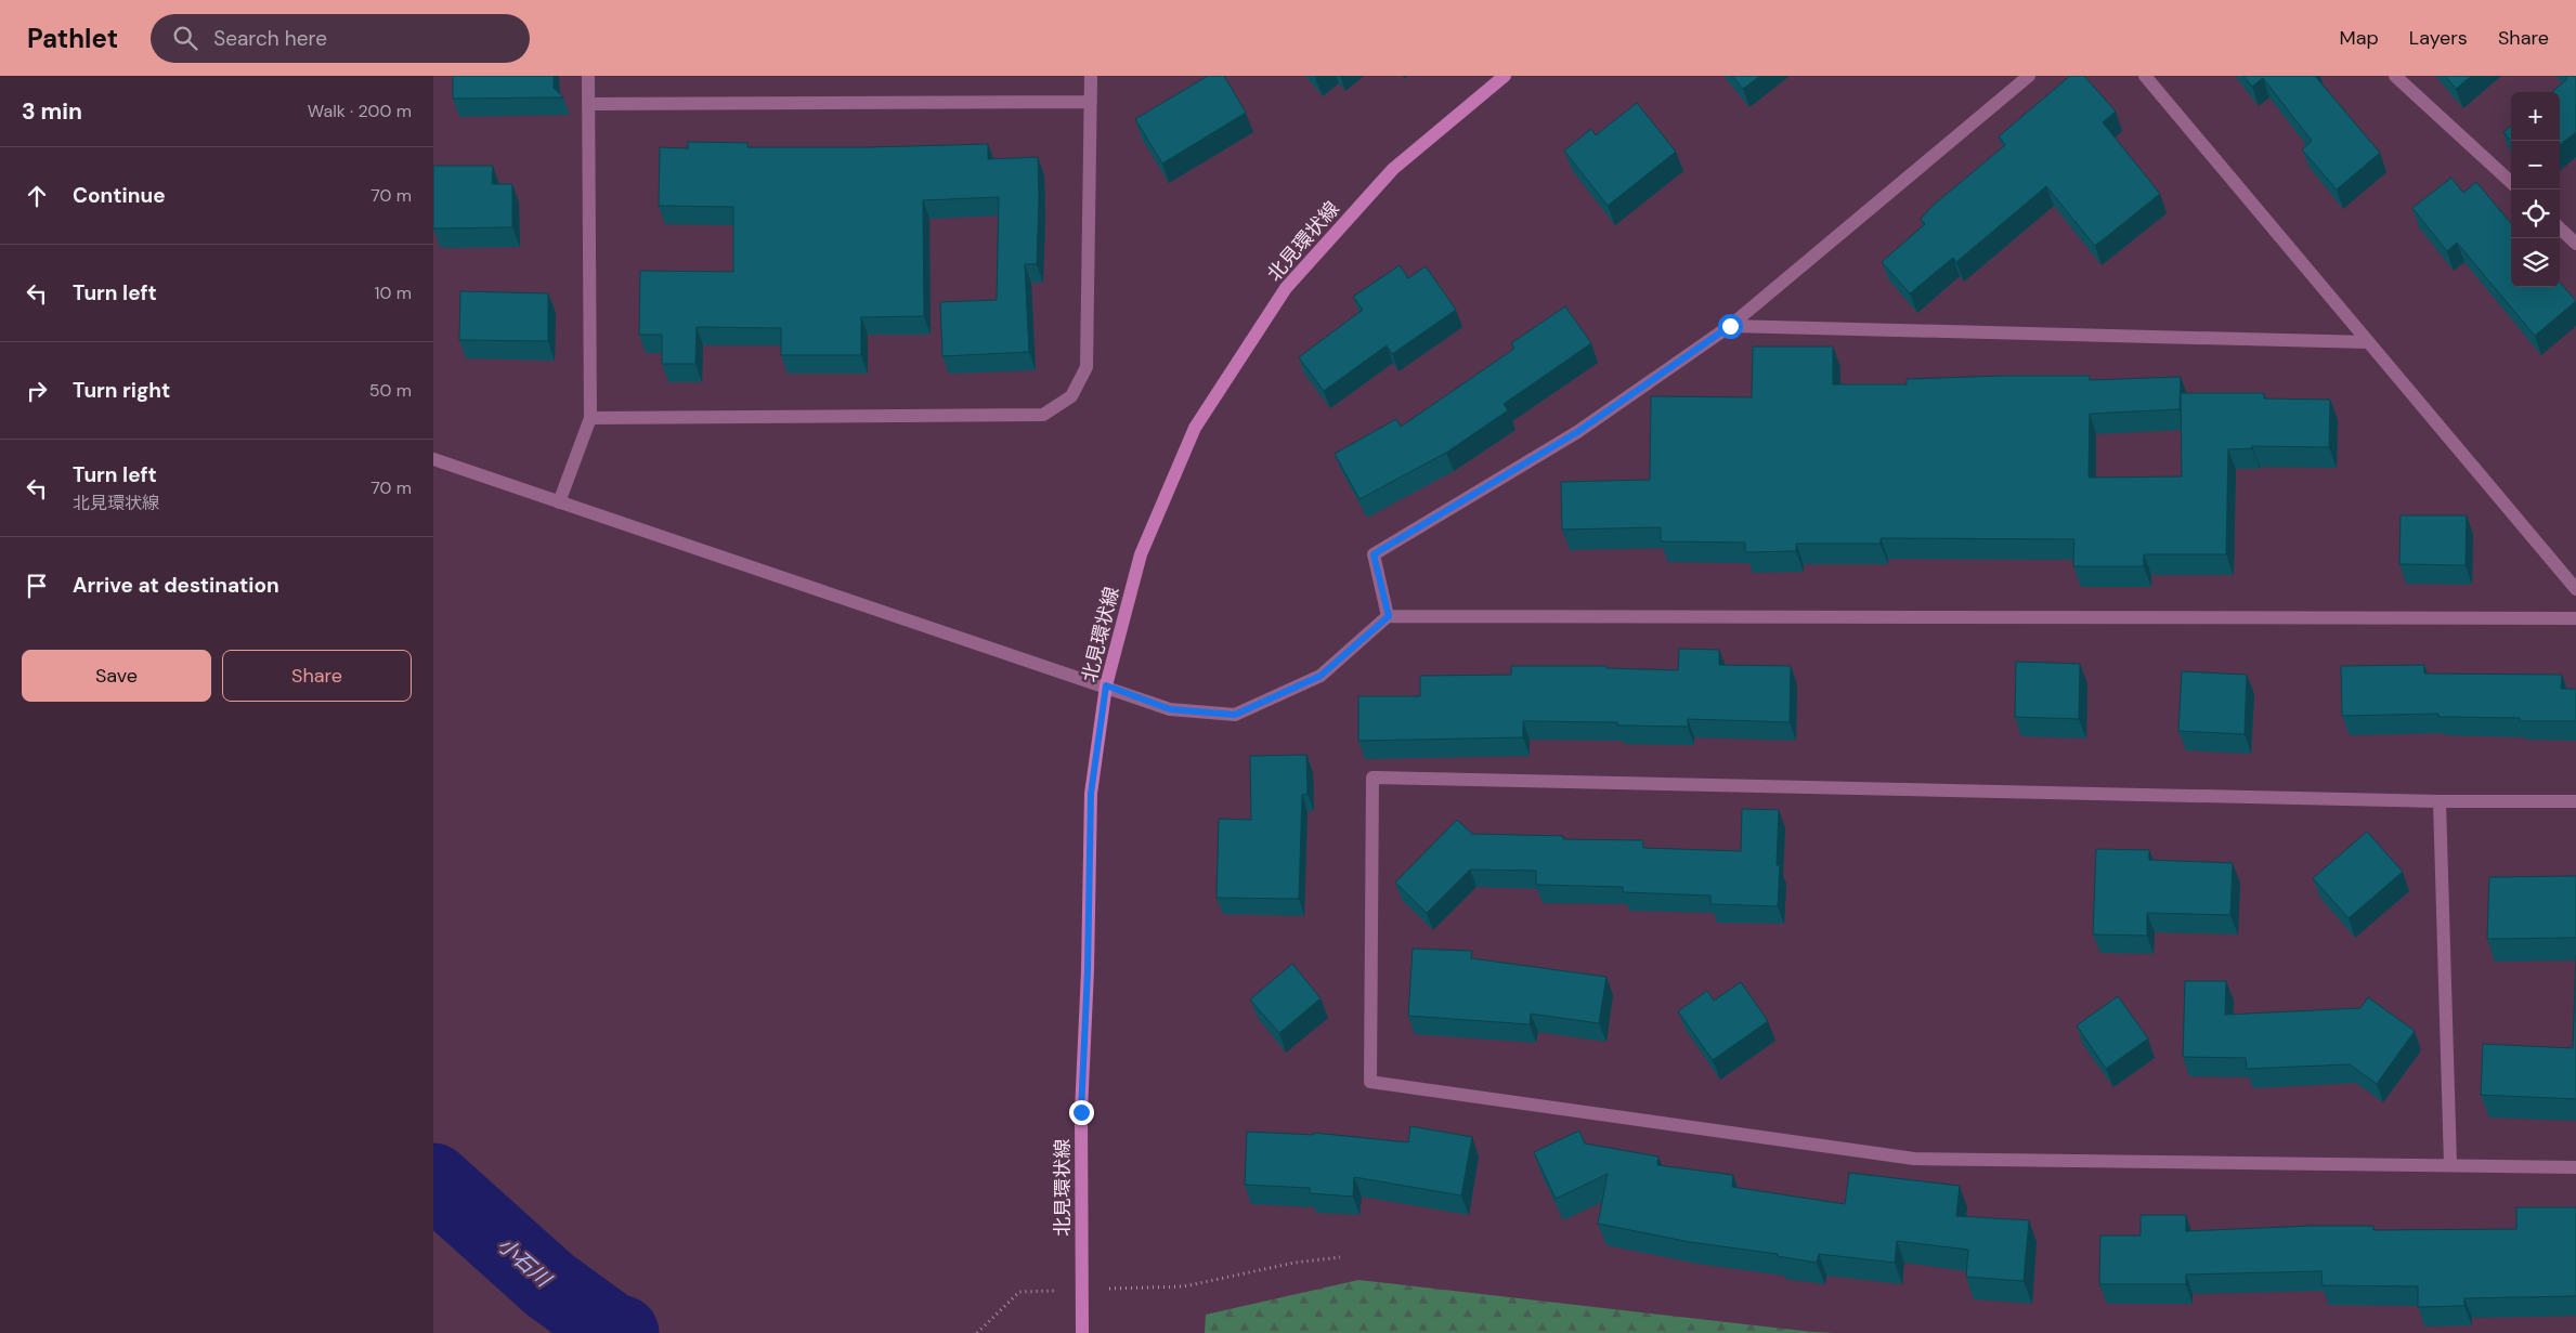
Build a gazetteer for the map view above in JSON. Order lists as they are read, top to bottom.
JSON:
{
  "streets": {
    "main road": ["北見環状線"]
  },
  "water": ["小石川"],
  "page": {
    "header": "Pathlet",
    "search": "Search here",
    "nav": ["Map", "Layers", "Share"],
    "heading": ["3 min", "Walk · 200 m"],
    "map_buttons": ["+", "−"],
    "list": [
      ["Continue", "70 m"],
      ["Turn left", "10 m"],
      ["Turn right", "50 m"],
      ["Turn left", "北見環状線", "70 m"],
      "Arrive at destination"
    ],
    "buttons": ["Save", "Share"]
  }
}
